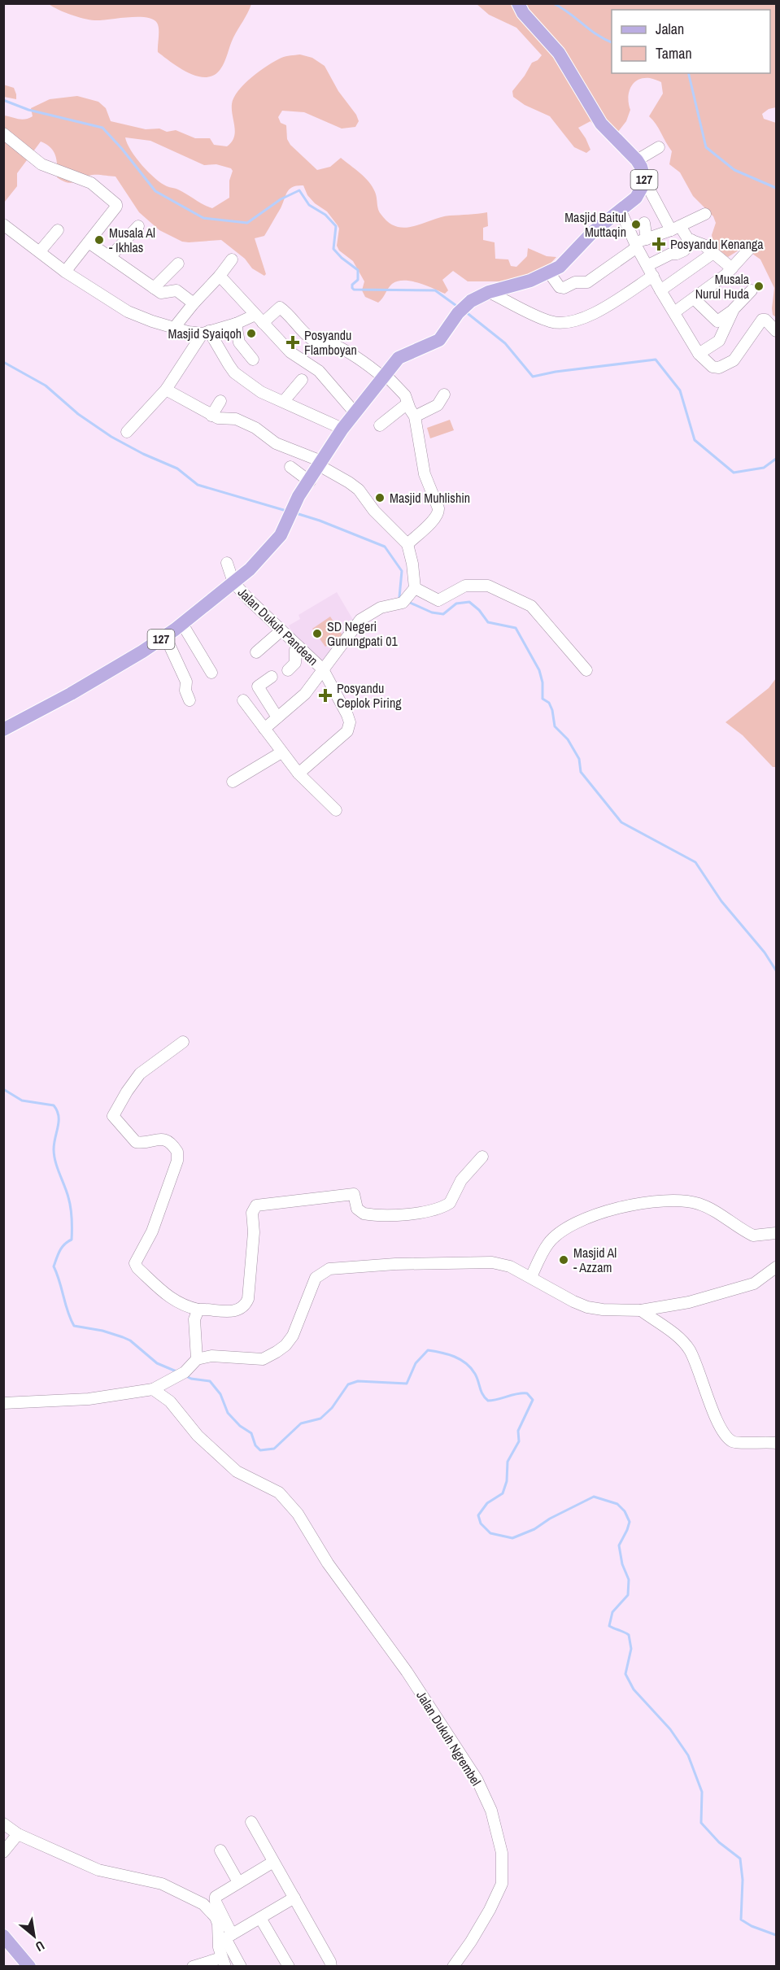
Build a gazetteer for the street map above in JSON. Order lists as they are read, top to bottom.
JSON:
{
  "streets": {
    "main road": ["127"],
    "street": ["Jalan Dukuh Pandean", "Jalan Dukuh Ngrembel"]
  },
  "crossings": [
    ["127", "Jalan Dukuh Pandean"]
  ],
  "places": {
    "other": [
      "Masjid Baitul Muttaqin",
      "Musala Al - Ikhlas",
      "Musala Nurul Huda",
      "Masjid Syaiqoh",
      "Masjid Muhlishin",
      "SD Negeri Gunungpati 01",
      "Masjid Al - Azzam"
    ],
    "health": ["Posyandu Kenanga", "Posyandu Flamboyan", "Posyandu Ceplok Piring"]
  },
  "legend": ["Jalan", "Taman"],
  "north": "bottom right"
}
